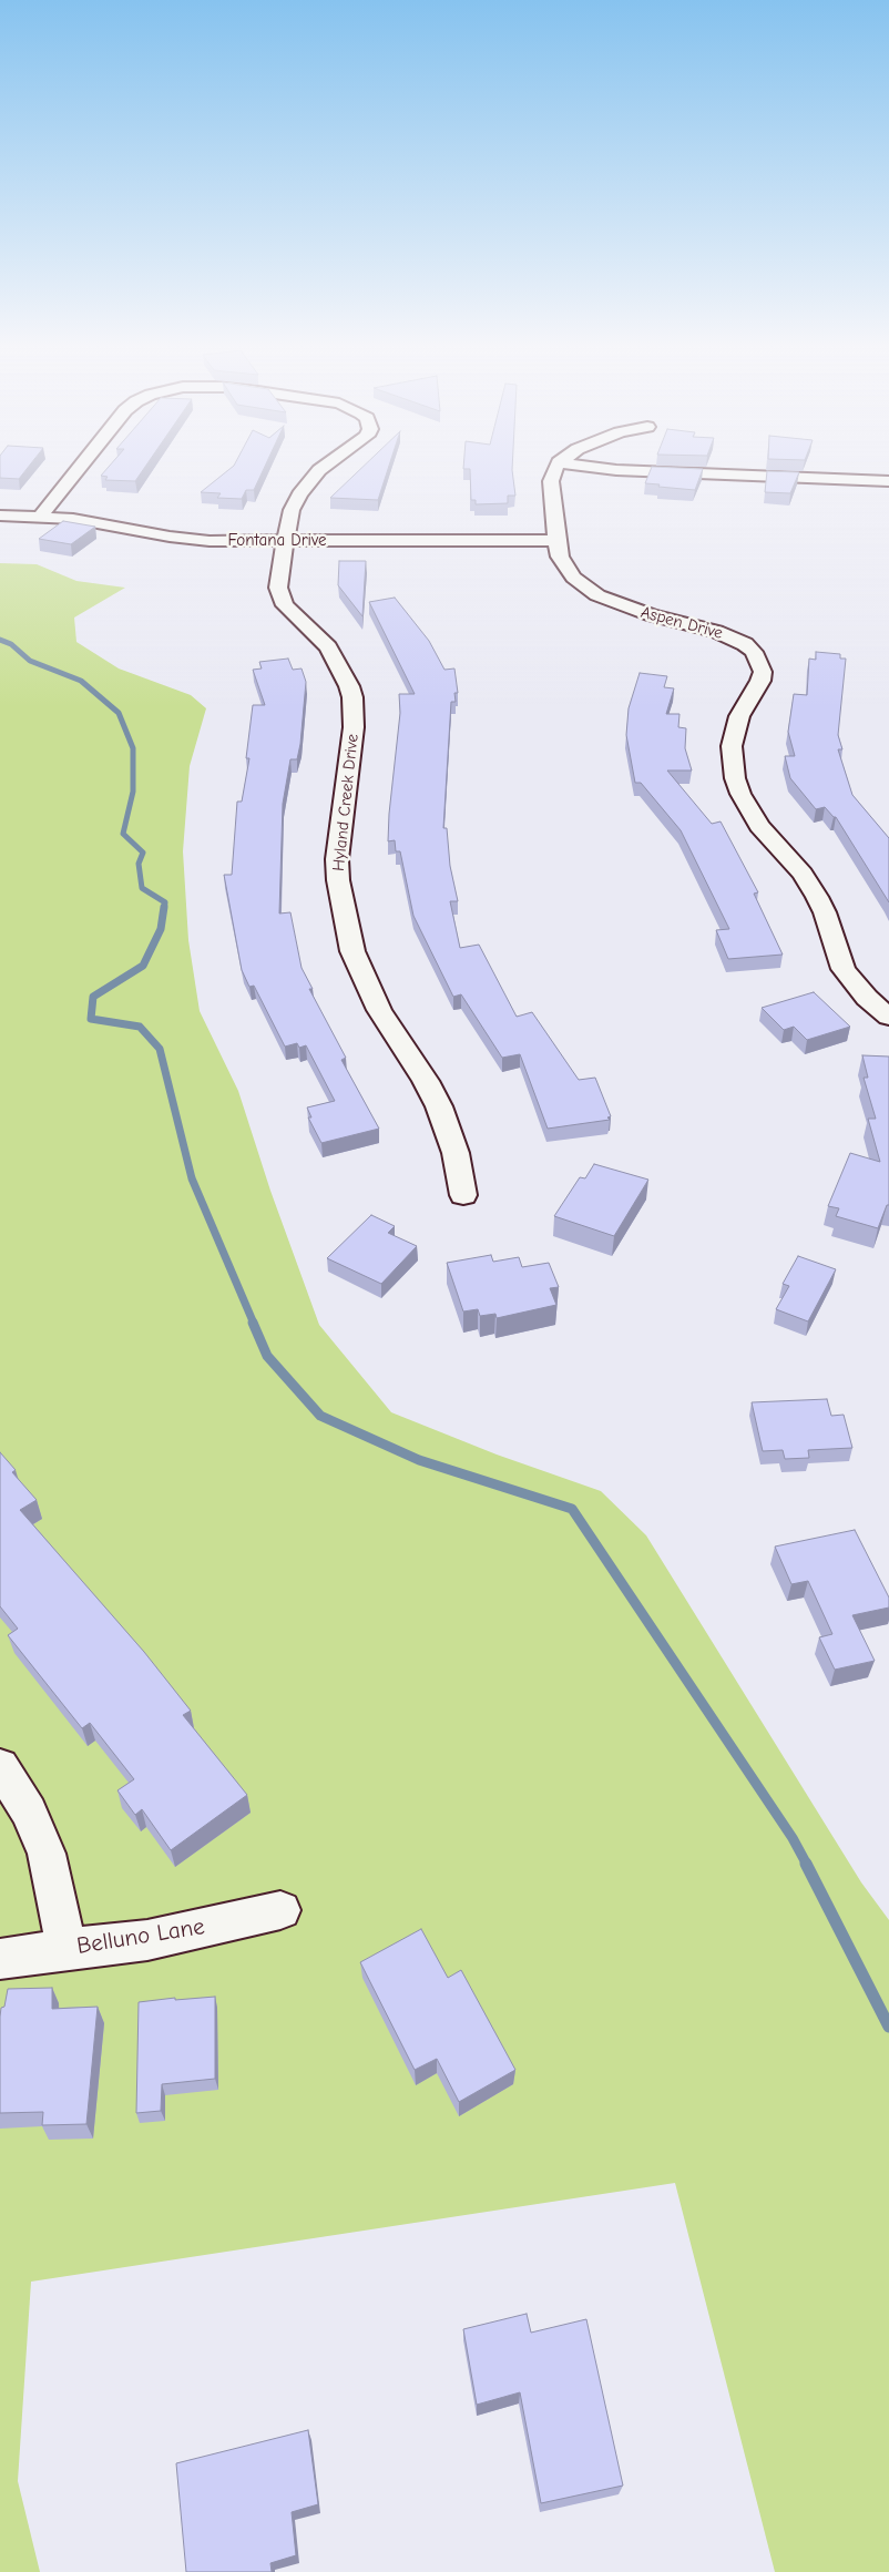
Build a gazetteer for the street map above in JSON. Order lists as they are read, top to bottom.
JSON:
{
  "streets": {
    "street": [
      "Fontana Drive",
      "Aspen Drive",
      "Hyland Creek Drive",
      "Belluno Lane"
    ]
  },
  "crossings": [
    ["Fontana Drive", "Aspen Drive"],
    ["Fontana Drive", "Hyland Creek Drive"]
  ]
}
